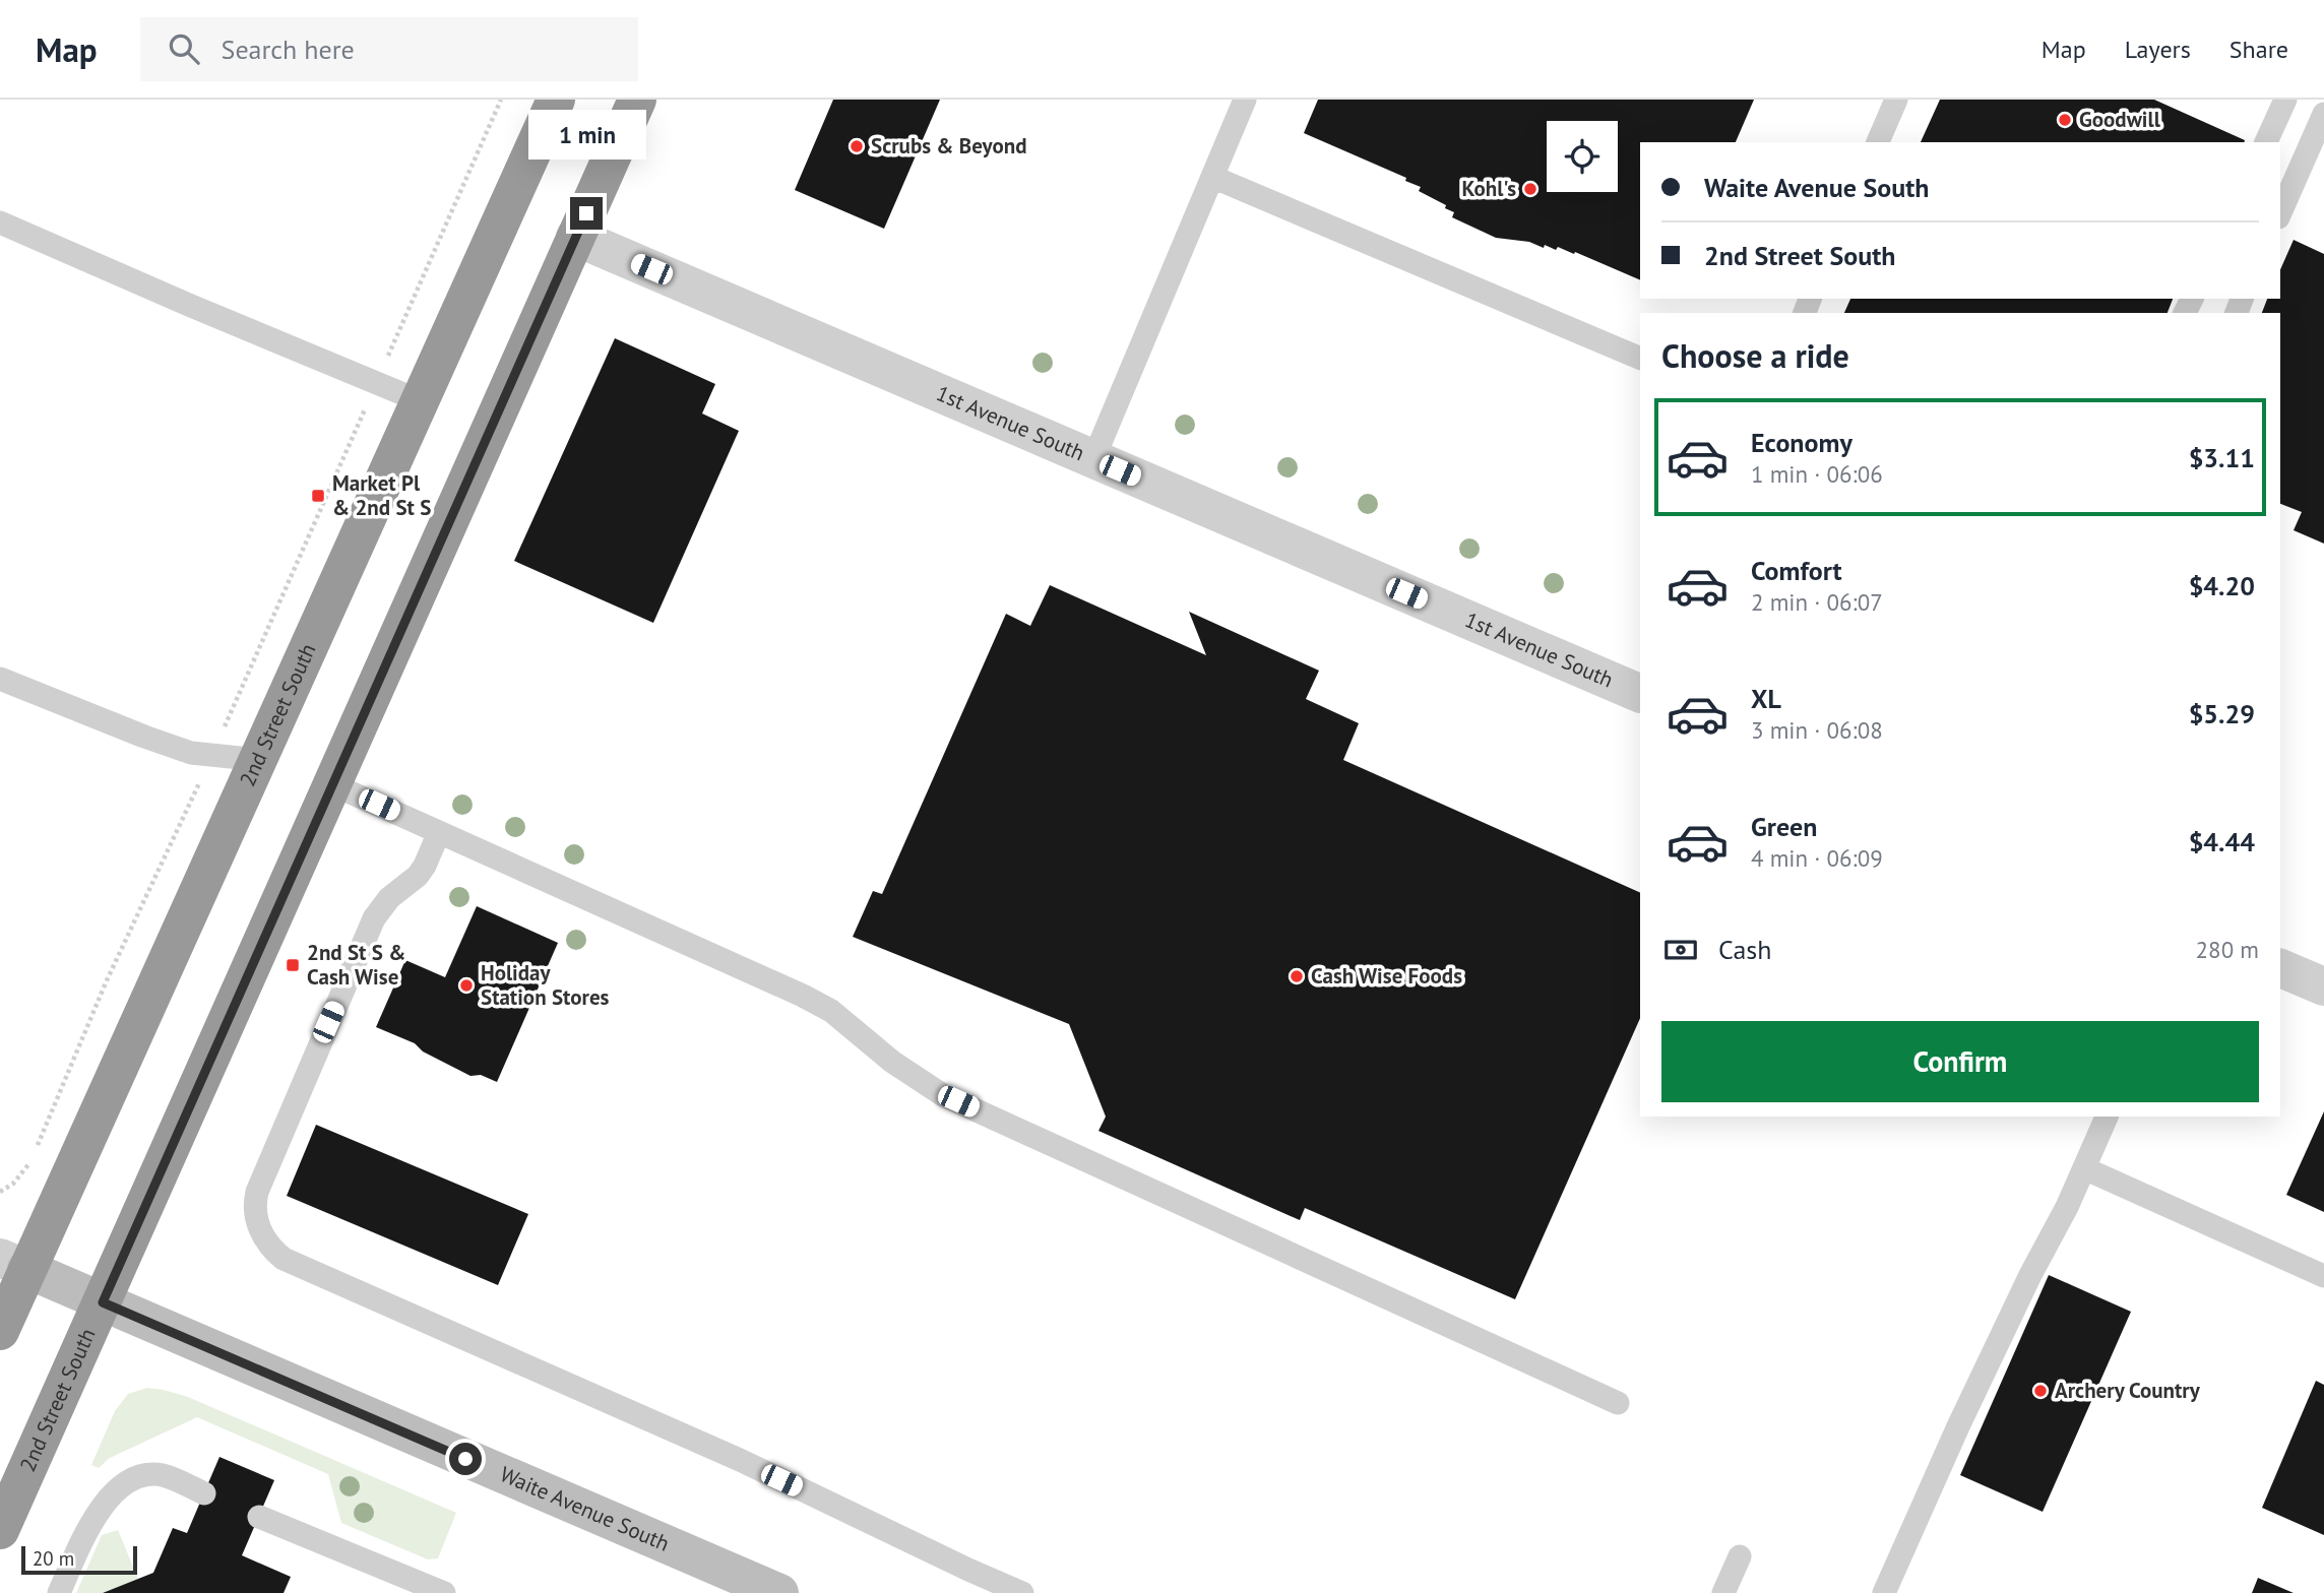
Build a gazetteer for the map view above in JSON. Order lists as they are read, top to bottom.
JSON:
{
  "streets": {
    "highway": ["2nd Street South"],
    "street": ["1st Avenue South", "Waite Avenue South"]
  },
  "crossings": [
    ["1st Avenue South", "2nd Street South"],
    ["2nd Street South", "Waite Avenue South"]
  ],
  "places": {
    "other": [
      "Goodwill",
      "Scrubs & Beyond",
      "Kohl's",
      "Cash Wise Foods",
      "Holiday Station Stores",
      "Archery Country"
    ],
    "transit": ["Market Pl & 2nd St S", "2nd St S & Cash Wise"]
  },
  "scale_bar": "20 m",
  "page": {
    "header": "Map",
    "search": "Search here",
    "nav": ["Map", "Layers", "Share"],
    "bubble": "1 min",
    "banner": ["Waite Avenue South", "2nd Street South"],
    "heading": "Choose a ride",
    "list": [
      {
        "name": "Economy",
        "note": "1 min · 06:06",
        "value": "$3.11"
      },
      {
        "name": "Comfort",
        "note": "2 min · 06:07",
        "value": "$4.20"
      },
      {
        "name": "XL",
        "note": "3 min · 06:08",
        "value": "$5.29"
      },
      {
        "name": "Green",
        "note": "4 min · 06:09",
        "value": "$4.44"
      }
    ],
    "pay": ["Cash", "280 m"],
    "buttons": "Confirm",
    "scale": "20 m"
  }
}
